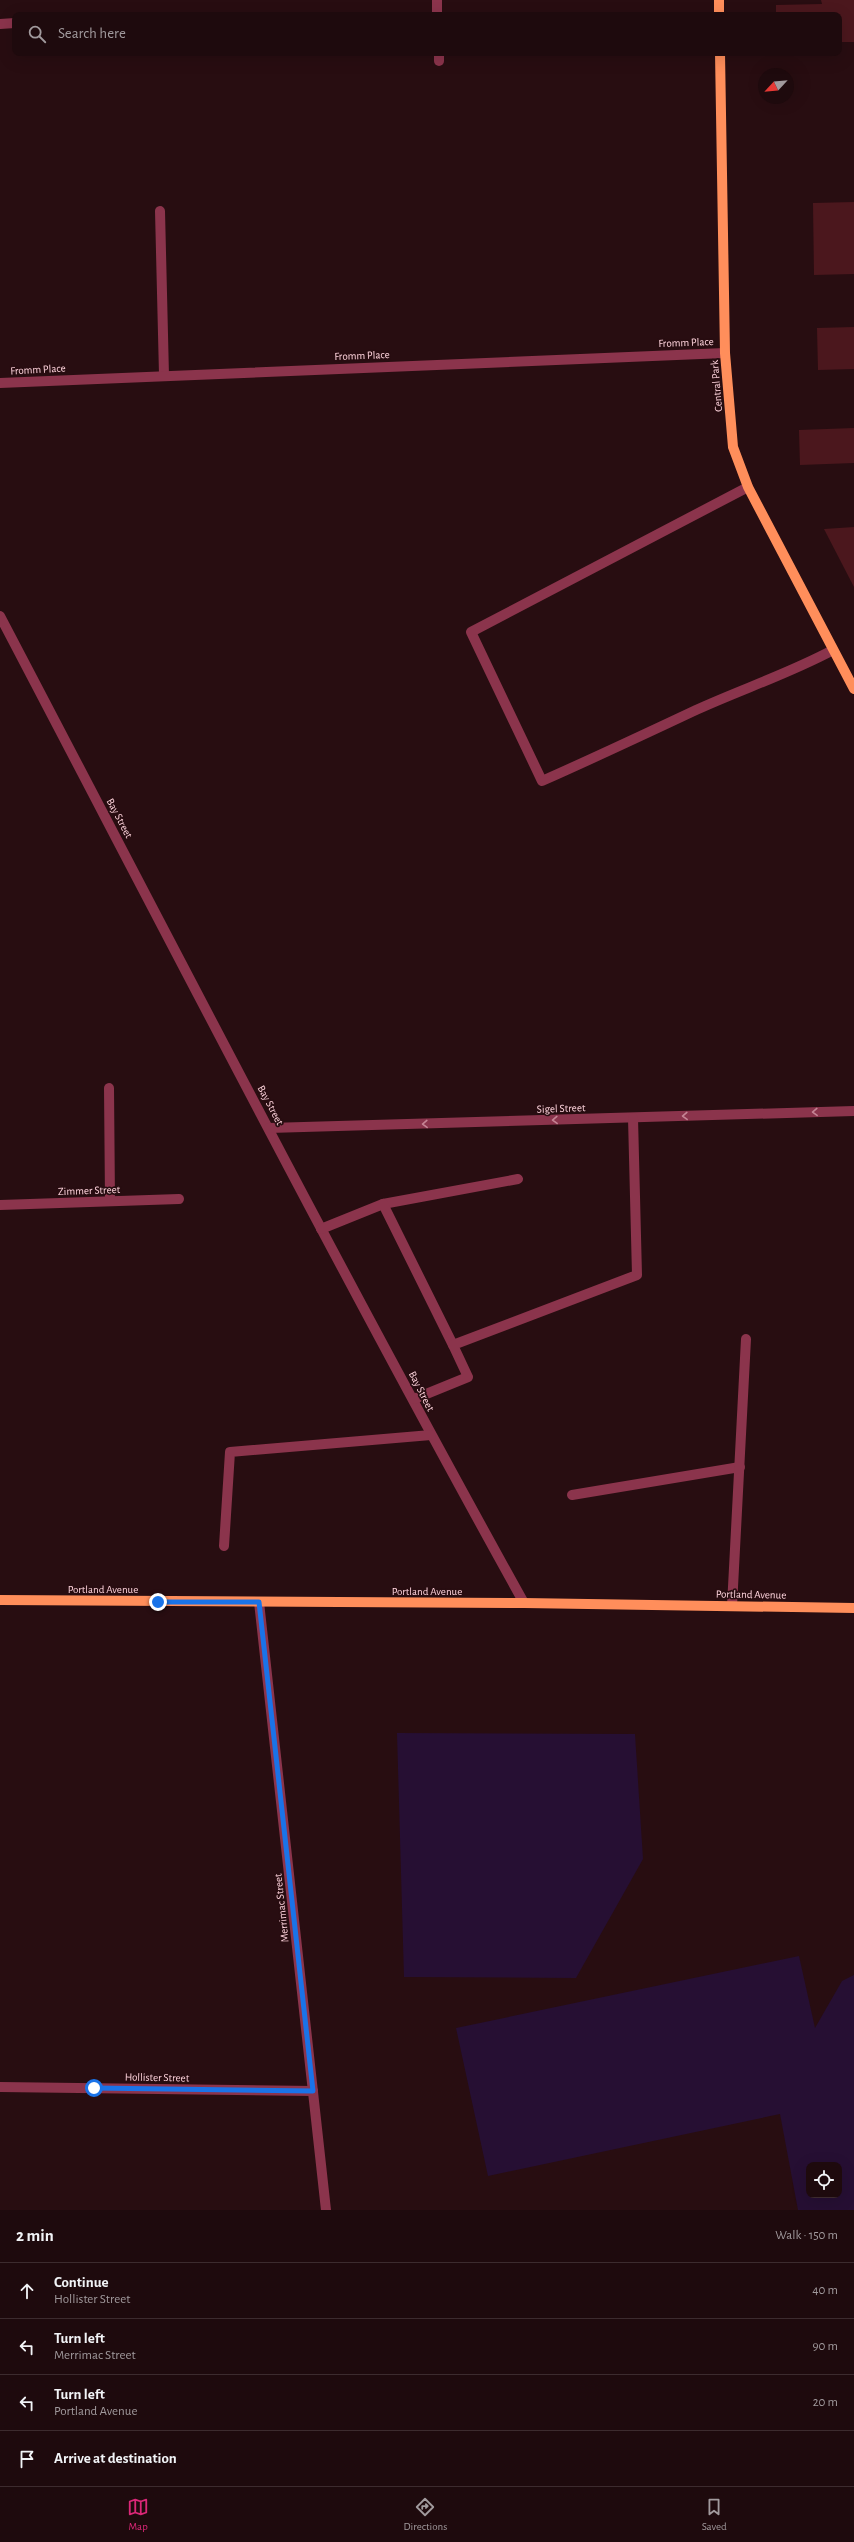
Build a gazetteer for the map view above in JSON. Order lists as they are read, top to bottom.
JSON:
{
  "streets": {
    "main road": ["Central Park", "Portland Avenue"],
    "street": [
      "Fromm Place",
      "Bay Street",
      "Sigel Street",
      "Zimmer Street",
      "Merrimac Street",
      "Hollister Street"
    ]
  },
  "crossings": [
    ["Fromm Place", "Central Park"],
    ["Bay Street", "Sigel Street"],
    ["Bay Street", "Portland Avenue"],
    ["Portland Avenue", "Merrimac Street"],
    ["Merrimac Street", "Hollister Street"]
  ],
  "one_way": ["Sigel Street"],
  "north": "bottom left",
  "page": {
    "search": "Search here",
    "heading": ["2 min", "Walk · 150 m"],
    "list": [
      ["Continue", "Hollister Street", "40 m"],
      ["Turn left", "Merrimac Street", "90 m"],
      ["Turn left", "Portland Avenue", "20 m"],
      "Arrive at destination"
    ],
    "nav": ["Map", "Directions", "Saved"]
  }
}
